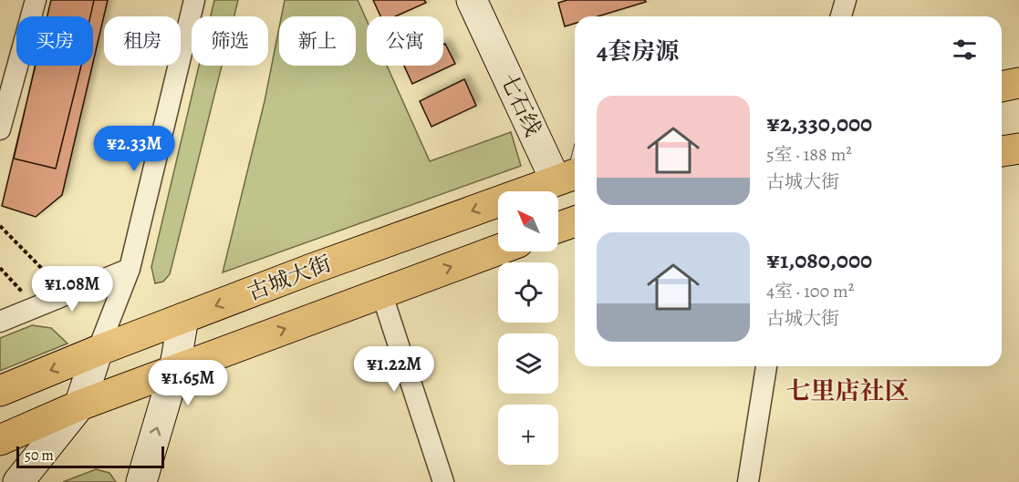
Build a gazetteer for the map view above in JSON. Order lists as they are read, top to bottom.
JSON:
{
  "streets": {
    "main road": ["七石线", "古城大街"]
  },
  "crossings": [
    ["七石线", "古城大街"]
  ],
  "districts": ["七里店社区"],
  "scale_bar": "50 m",
  "north": "top left",
  "page": {
    "chip": [
      "买房",
      "租房",
      "筛选",
      "新上",
      "公寓"
    ],
    "heading": "4套房源",
    "list": [
      {
        "name": "¥2,330,000",
        "note": "5室 · 188 m² · 古城大街"
      },
      {
        "name": "¥1,080,000",
        "note": "4室 · 100 m² · 古城大街"
      }
    ],
    "price": [
      "¥2.33M",
      "¥1.08M",
      "¥1.22M",
      "¥1.65M"
    ],
    "map_buttons": "+",
    "scale": "50 m"
  }
}
